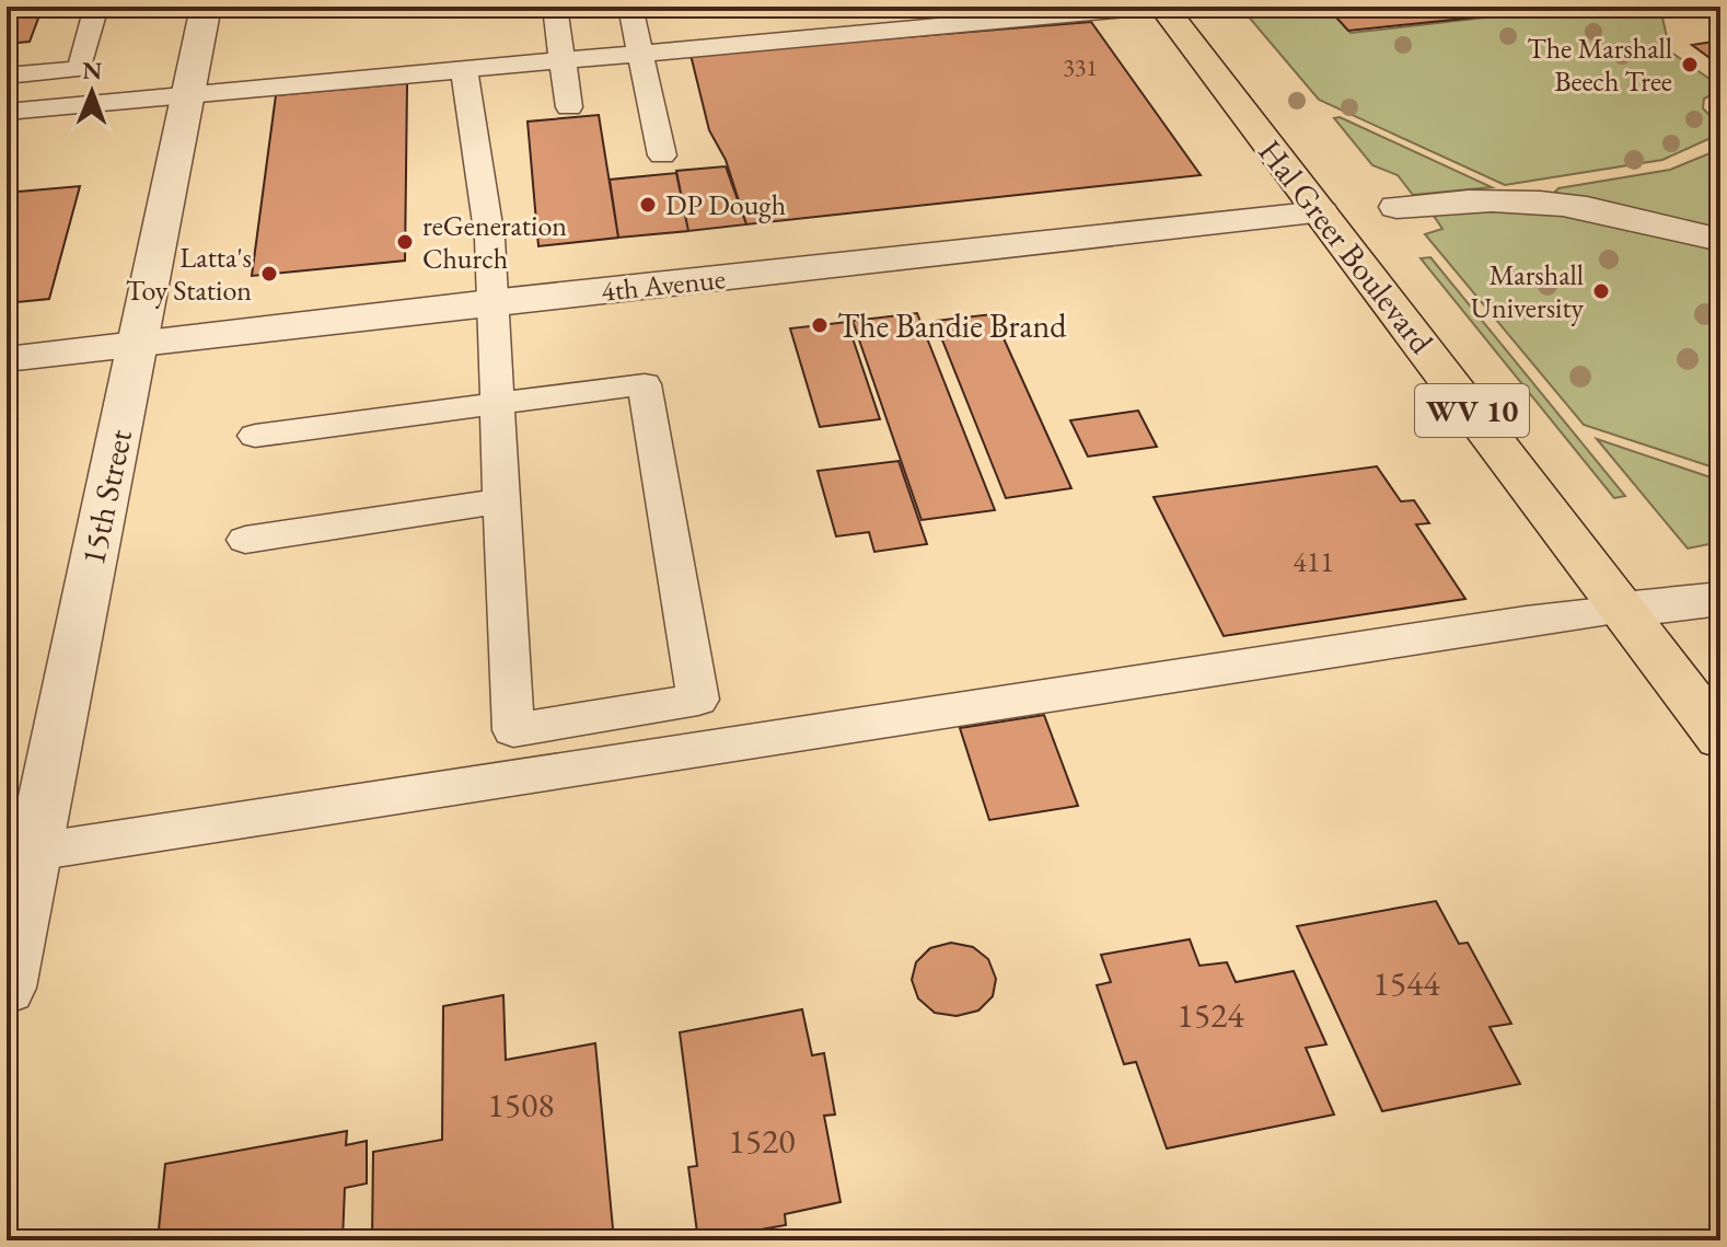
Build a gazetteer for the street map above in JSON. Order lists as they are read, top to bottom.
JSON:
{
  "streets": {
    "main road": ["Hal Greer Boulevard", "WV 10"],
    "street": ["4th Avenue", "15th Street"]
  },
  "crossings": [
    ["Hal Greer Boulevard", "4th Avenue"],
    ["4th Avenue", "15th Street"]
  ],
  "places": [
    "The Marshall Beech Tree",
    "DP Dough",
    "reGeneration Church",
    "Latta's Toy Station",
    "Marshall University",
    "The Bandie Brand"
  ],
  "house_numbers": [
    "331",
    "411",
    "1544",
    "1524",
    "1508",
    "1520"
  ],
  "north": "top"
}
